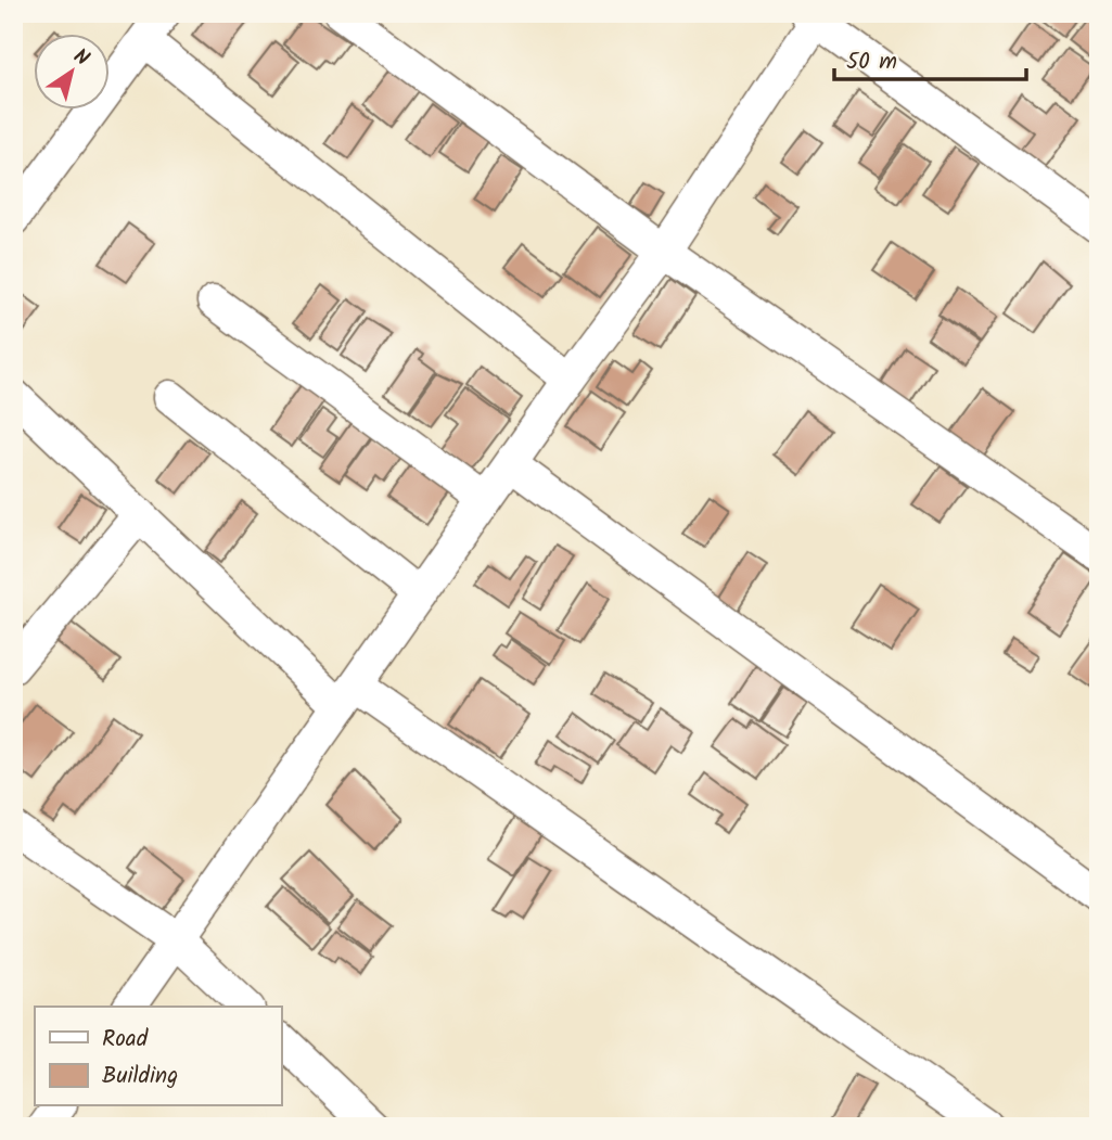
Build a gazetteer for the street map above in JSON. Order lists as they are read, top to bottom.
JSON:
{
  "legend": ["Road", "Building"],
  "scale_bar": "50 m",
  "north": "top right"
}
